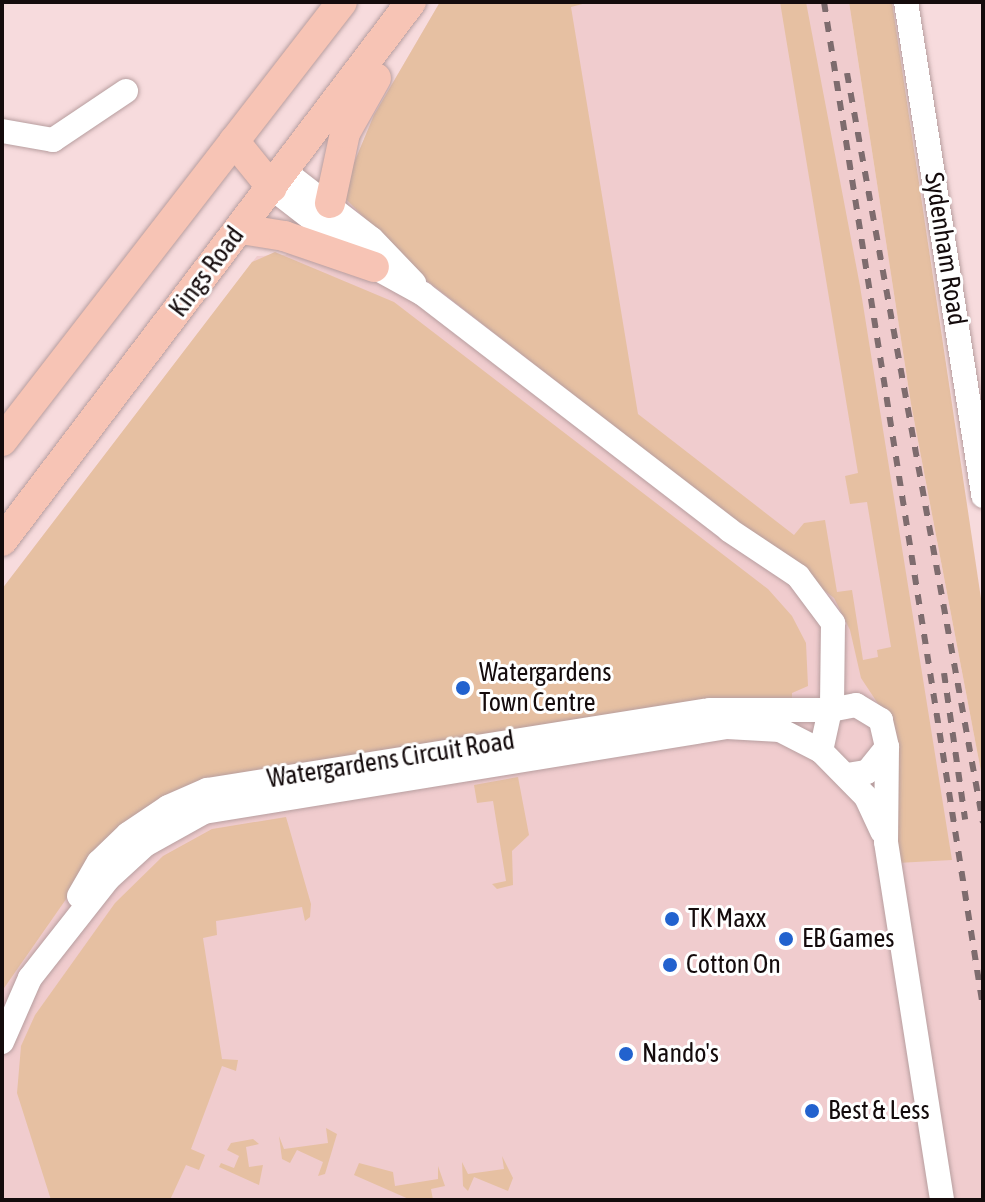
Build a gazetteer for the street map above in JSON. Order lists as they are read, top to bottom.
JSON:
{
  "streets": {
    "main road": ["Kings Road"],
    "street": ["Sydenham Road", "Watergardens Circuit Road"]
  },
  "places": [
    "Watergardens Town Centre",
    "TK Maxx",
    "EB Games",
    "Cotton On",
    "Nando's",
    "Best & Less"
  ]
}
